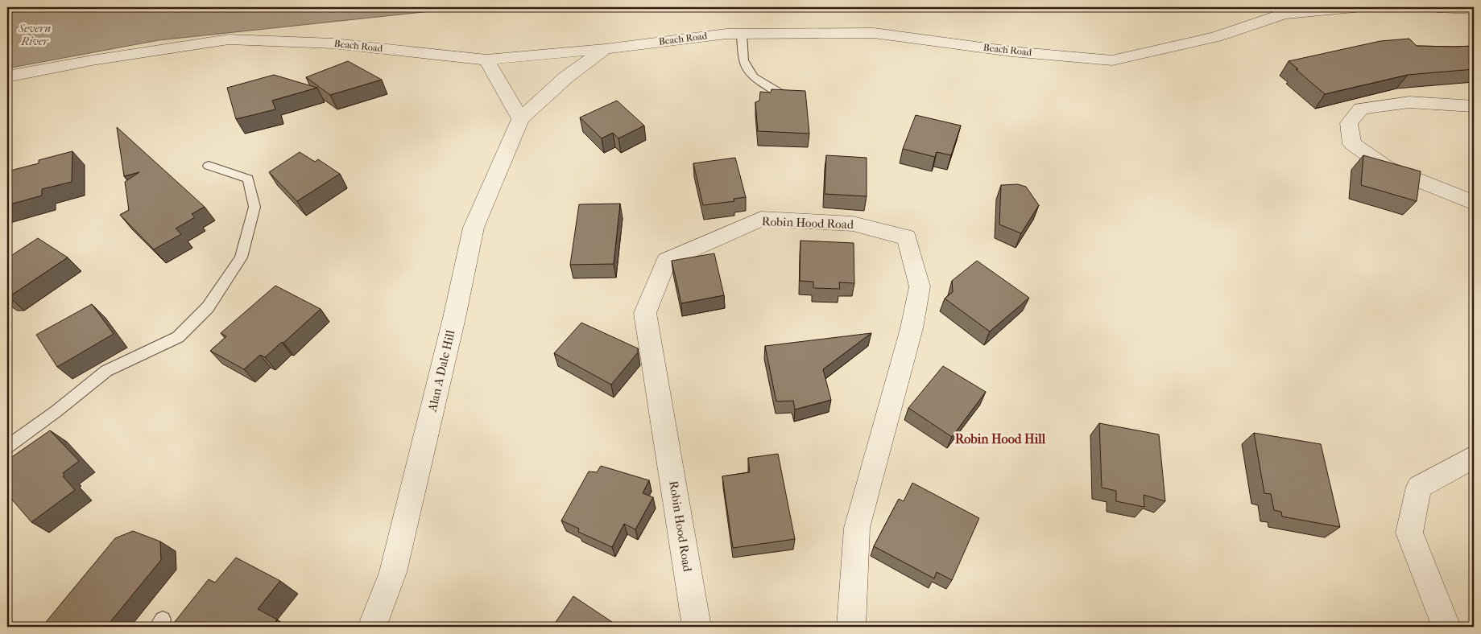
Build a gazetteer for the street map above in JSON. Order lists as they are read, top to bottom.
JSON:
{
  "streets": {
    "street": ["Beach Road", "Robin Hood Road", "Alan A Dale Hill"]
  },
  "crossings": [
    ["Beach Road", "Alan A Dale Hill"]
  ],
  "districts": ["Robin Hood Hill"],
  "water": ["Severn River"]
}
